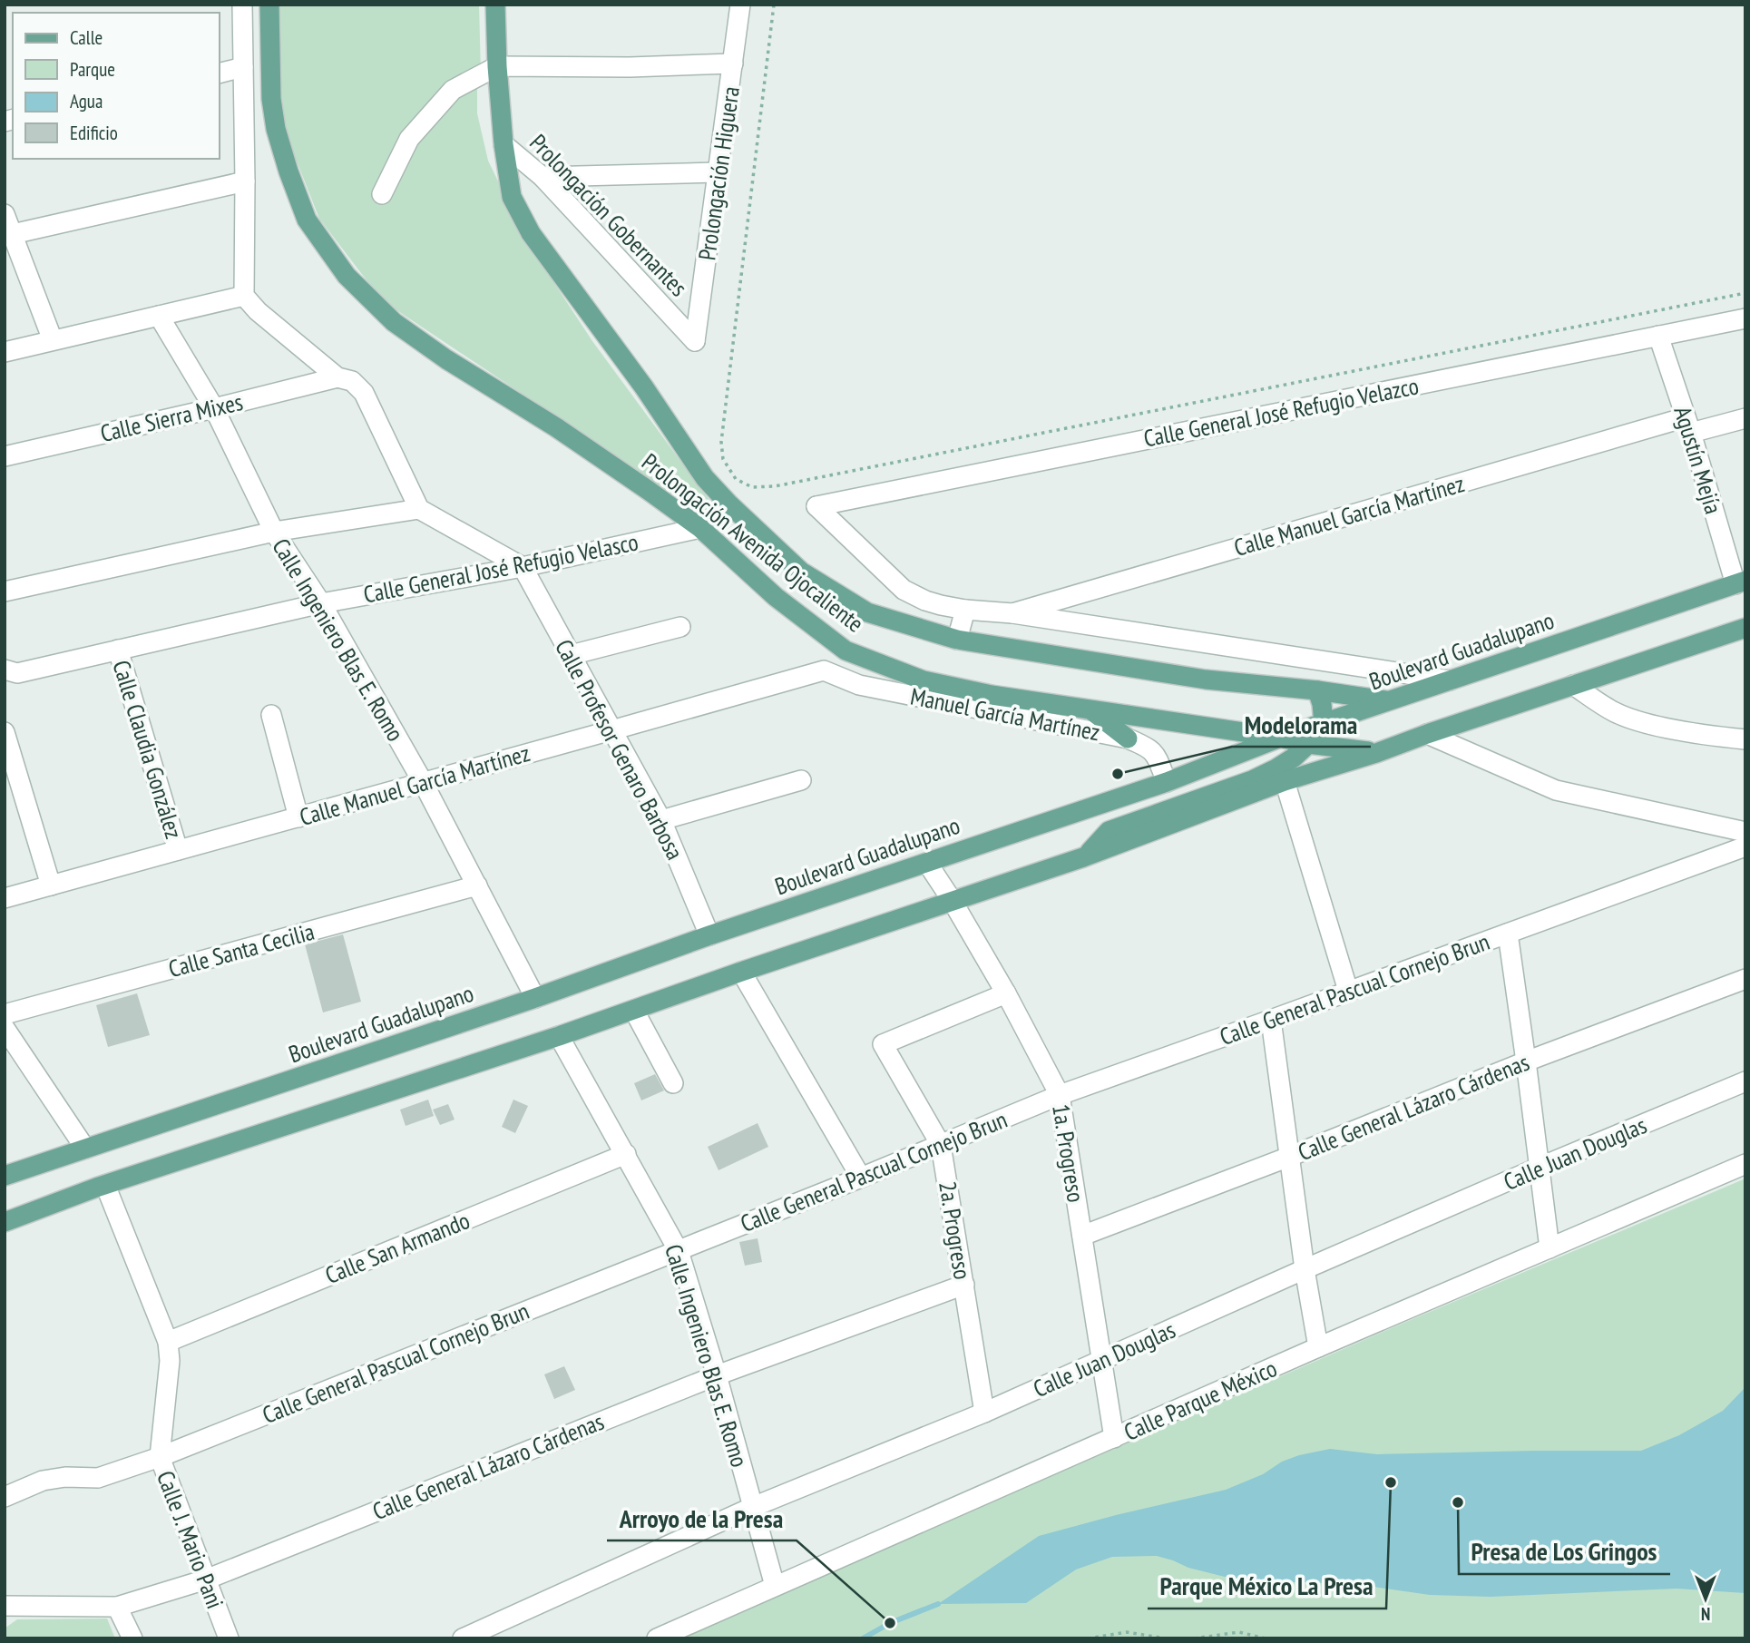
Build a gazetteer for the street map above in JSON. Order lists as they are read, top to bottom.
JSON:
{
  "streets": {
    "main road": ["Prolongación Gobernantes", "Prolongación Avenida Ojocaliente", "Boulevard Guadalupano"],
    "street": [
      "Prolongación Higuera",
      "Calle General José Refugio Velazco",
      "Calle Sierra Mixes",
      "Agustín Mejía",
      "Calle Manuel García Martínez",
      "Calle General José Refugio Velasco",
      "Calle Ingeniero Blas E. Romo",
      "Manuel García Martínez",
      "Calle Claudia González",
      "Calle Profesor Genaro Barbosa",
      "Calle Santa Cecilia",
      "Calle General Pascual Cornejo Brun",
      "Calle General Lázaro Cárdenas",
      "1a. Progreso",
      "Calle Juan Douglas",
      "2a. Progreso",
      "Calle San Armando",
      "Calle Parque México",
      "Calle J. Mario Pani"
    ]
  },
  "crossings": [
    ["Prolongación Higuera", "Prolongación Gobernantes"],
    ["Prolongación Gobernantes", "Prolongación Avenida Ojocaliente"],
    ["Calle General José Refugio Velazco", "Agustín Mejía"],
    ["Calle Sierra Mixes", "Calle Ingeniero Blas E. Romo"],
    ["Agustín Mejía", "Calle Manuel García Martínez"],
    ["Agustín Mejía", "Boulevard Guadalupano"],
    ["Calle Manuel García Martínez", "Calle Ingeniero Blas E. Romo"],
    ["Calle Manuel García Martínez", "Manuel García Martínez"],
    ["Calle Manuel García Martínez", "Calle Claudia González"],
    ["Calle Manuel García Martínez", "Calle Profesor Genaro Barbosa"],
    ["Prolongación Avenida Ojocaliente", "Calle General José Refugio Velasco"],
    ["Prolongación Avenida Ojocaliente", "Boulevard Guadalupano"],
    ["Calle General José Refugio Velasco", "Calle Ingeniero Blas E. Romo"],
    ["Calle General José Refugio Velasco", "Calle Claudia González"],
    ["Calle General José Refugio Velasco", "Calle Profesor Genaro Barbosa"],
    ["Calle Ingeniero Blas E. Romo", "Boulevard Guadalupano"],
    ["Calle Ingeniero Blas E. Romo", "Calle Santa Cecilia"],
    ["Calle Ingeniero Blas E. Romo", "Calle General Pascual Cornejo Brun"],
    ["Calle Ingeniero Blas E. Romo", "Calle General Lázaro Cárdenas"],
    ["Calle Ingeniero Blas E. Romo", "Calle Juan Douglas"],
    ["Calle Ingeniero Blas E. Romo", "Calle San Armando"],
    ["Calle Ingeniero Blas E. Romo", "Calle Parque México"],
    ["Boulevard Guadalupano", "Manuel García Martínez"],
    ["Boulevard Guadalupano", "Calle Profesor Genaro Barbosa"],
    ["Boulevard Guadalupano", "1a. Progreso"],
    ["Calle General Pascual Cornejo Brun", "1a. Progreso"],
    ["Calle General Pascual Cornejo Brun", "2a. Progreso"],
    ["Calle General Pascual Cornejo Brun", "Calle J. Mario Pani"],
    ["Calle General Lázaro Cárdenas", "1a. Progreso"],
    ["Calle General Lázaro Cárdenas", "2a. Progreso"],
    ["Calle General Lázaro Cárdenas", "Calle J. Mario Pani"],
    ["1a. Progreso", "Calle Juan Douglas"],
    ["1a. Progreso", "2a. Progreso"],
    ["1a. Progreso", "Calle Parque México"],
    ["Calle Juan Douglas", "2a. Progreso"],
    ["Calle San Armando", "Calle J. Mario Pani"]
  ],
  "places": [
    "Modelorama",
    "Parque México La Presa",
    "Presa de Los Gringos",
    "Arroyo de la Presa"
  ],
  "legend": [
    "Calle",
    "Parque",
    "Agua",
    "Edificio"
  ],
  "north": "bottom"
}
